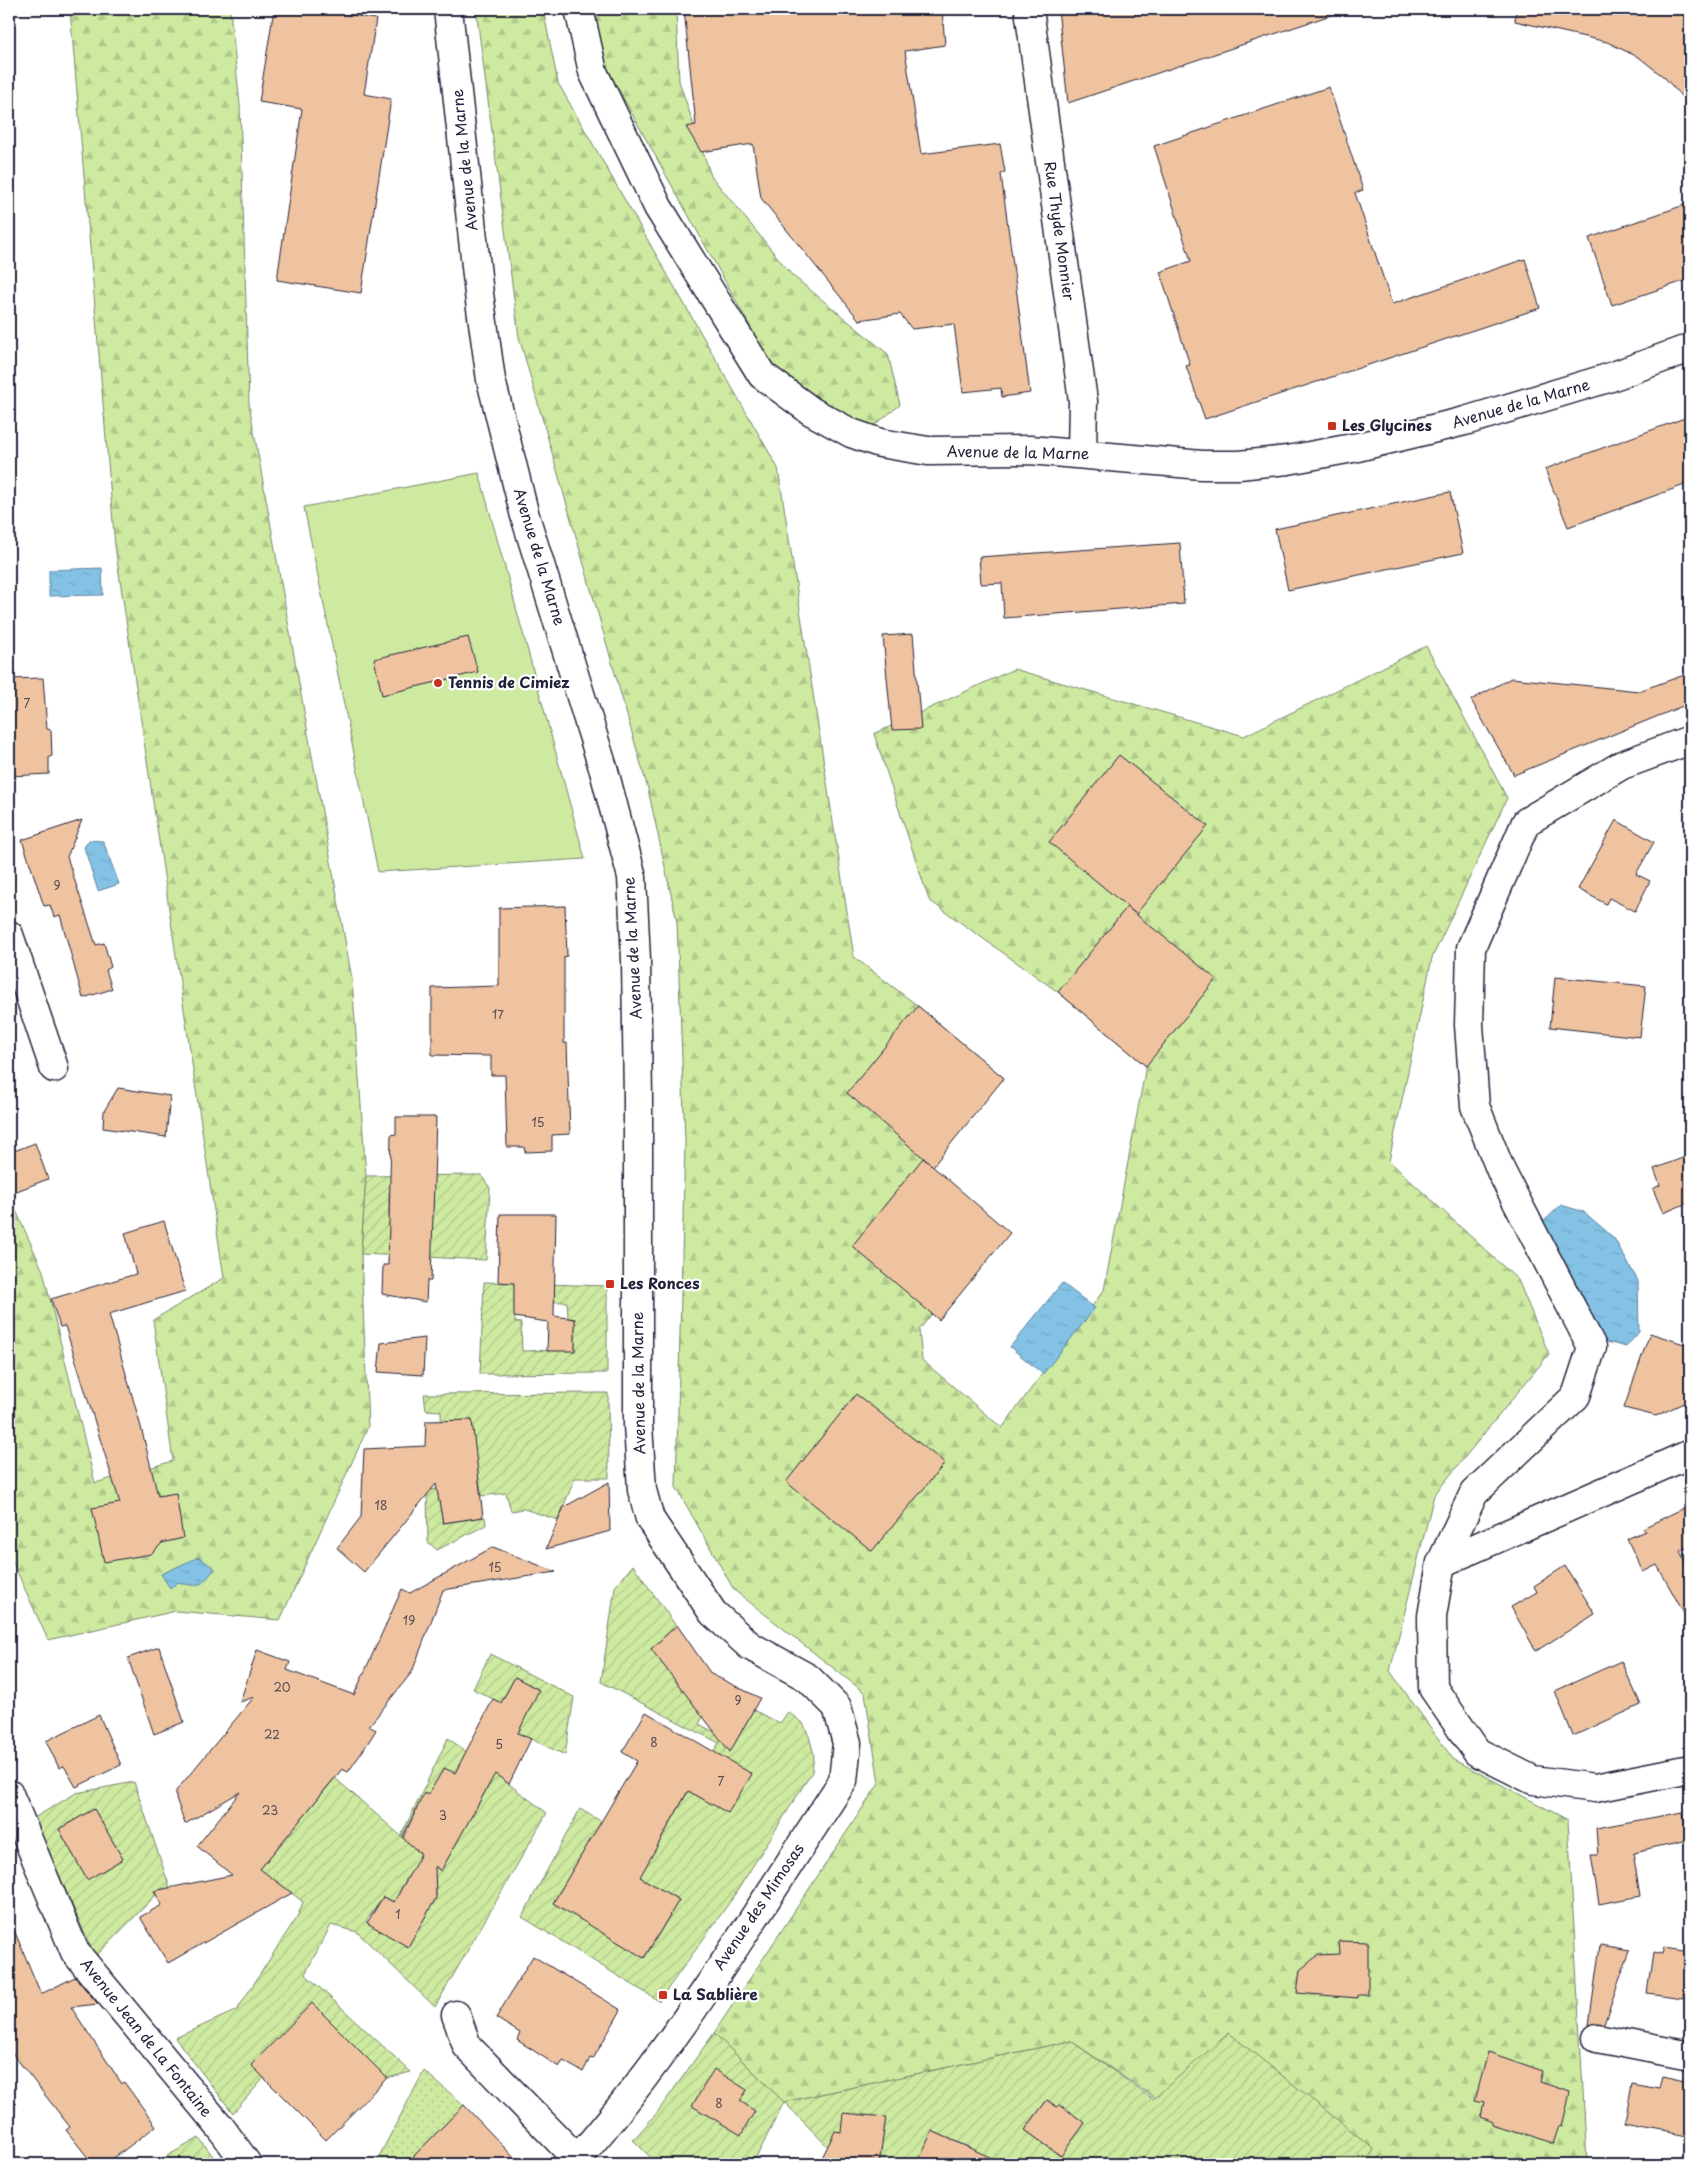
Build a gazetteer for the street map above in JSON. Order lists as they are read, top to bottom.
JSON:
{
  "streets": {
    "street": [
      "Avenue de la Marne",
      "Rue Thyde Monnier",
      "Avenue des Mimosas",
      "Avenue Jean de La Fontaine"
    ]
  },
  "crossings": [
    ["Avenue de la Marne", "Rue Thyde Monnier"],
    ["Avenue de la Marne", "Avenue des Mimosas"]
  ],
  "places": {
    "transit": ["Les Glycines", "Les Ronces", "La Sablière"],
    "other": ["Tennis de Cimiez"]
  },
  "house_numbers": [
    "7",
    "9",
    "17",
    "15",
    "18",
    "15",
    "19",
    "20",
    "9",
    "22",
    "8",
    "5",
    "7",
    "23",
    "3",
    "1",
    "8"
  ]
}
